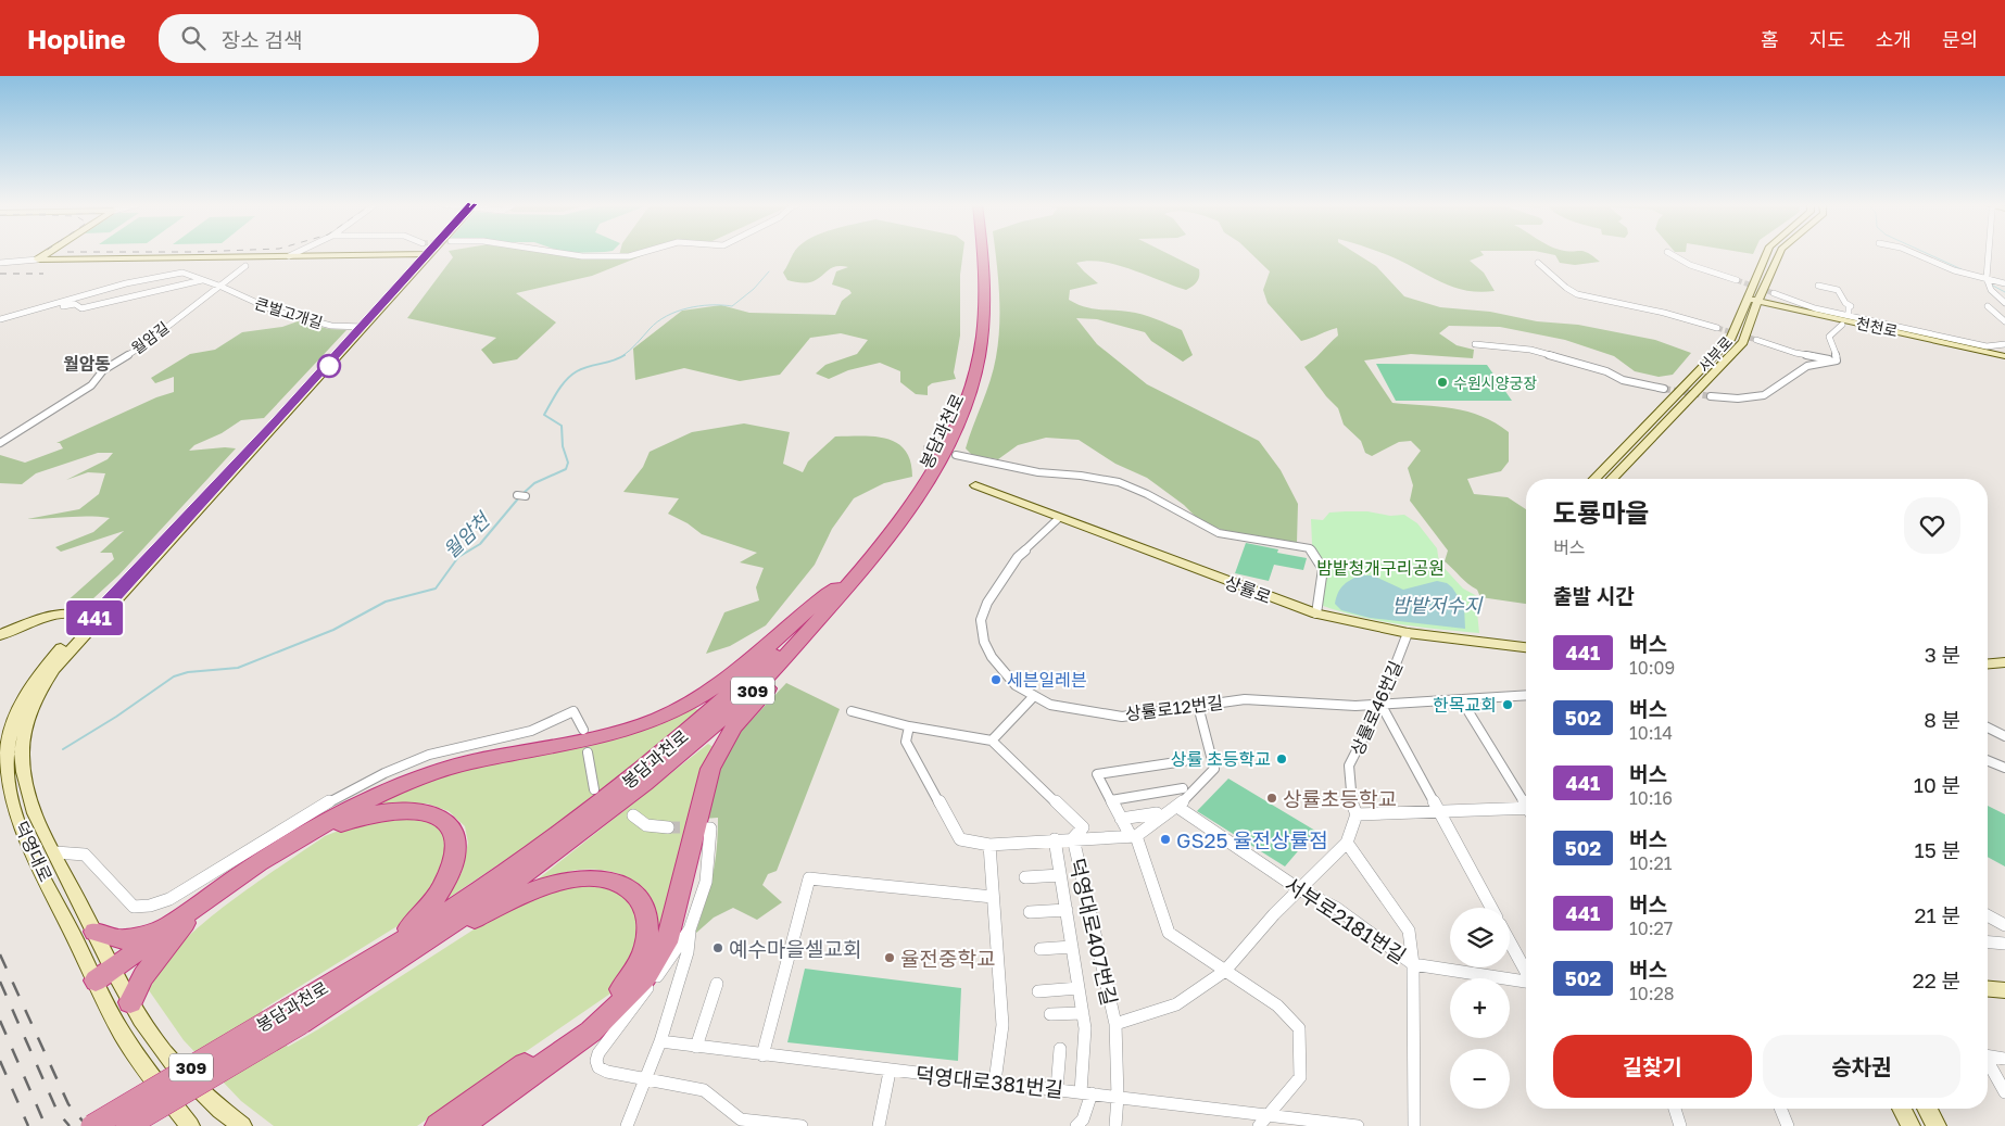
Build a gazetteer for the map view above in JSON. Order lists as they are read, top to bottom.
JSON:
{
  "streets": {
    "highway": ["봉담과천로", "309"],
    "street": [
      "큰벌고개길",
      "천천로",
      "월암길",
      "서부로",
      "상률로",
      "상률로12번길",
      "상률로46번길",
      "덕영대로",
      "서부로2181번길",
      "덕영대로407번길",
      "덕영대로381번길"
    ]
  },
  "crossings": [
    ["큰벌고개길", "월암길"],
    ["큰벌고개길", "덕영대로"],
    ["천천로", "서부로"],
    ["상률로", "상률로12번길"],
    ["상률로", "상률로46번길"],
    ["상률로12번길", "상률로46번길"],
    ["덕영대로407번길", "덕영대로381번길"]
  ],
  "districts": ["월암동"],
  "water": ["월암천", "밤밭저수지"],
  "parks": ["밤밭청개구리공원"],
  "places": [
    "수원시양궁장",
    "세븐일레븐",
    "한목교회",
    "상률 초등학교",
    "상률초등학교",
    "GS25 율전상률점",
    "예수마을셀교회",
    "율전중학교"
  ],
  "lines": ["bus line 441"],
  "page": {
    "header": "Hopline",
    "search": "장소 검색",
    "nav": [
      "홈",
      "지도",
      "소개",
      "문의"
    ],
    "on_map": "441",
    "heading": [
      ["도룡마을", "버스"],
      "출발 시간"
    ],
    "list": [
      {
        "mark": "441",
        "name": "버스",
        "note": "10:09",
        "value": "3 분"
      },
      {
        "mark": "502",
        "name": "버스",
        "note": "10:14",
        "value": "8 분"
      },
      {
        "mark": "441",
        "name": "버스",
        "note": "10:16",
        "value": "10 분"
      },
      {
        "mark": "502",
        "name": "버스",
        "note": "10:21",
        "value": "15 분"
      },
      {
        "mark": "441",
        "name": "버스",
        "note": "10:27",
        "value": "21 분"
      },
      {
        "mark": "502",
        "name": "버스",
        "note": "10:28",
        "value": "22 분"
      }
    ],
    "map_buttons": ["+", "−"],
    "buttons": ["길찾기", "승차권"]
  }
}
